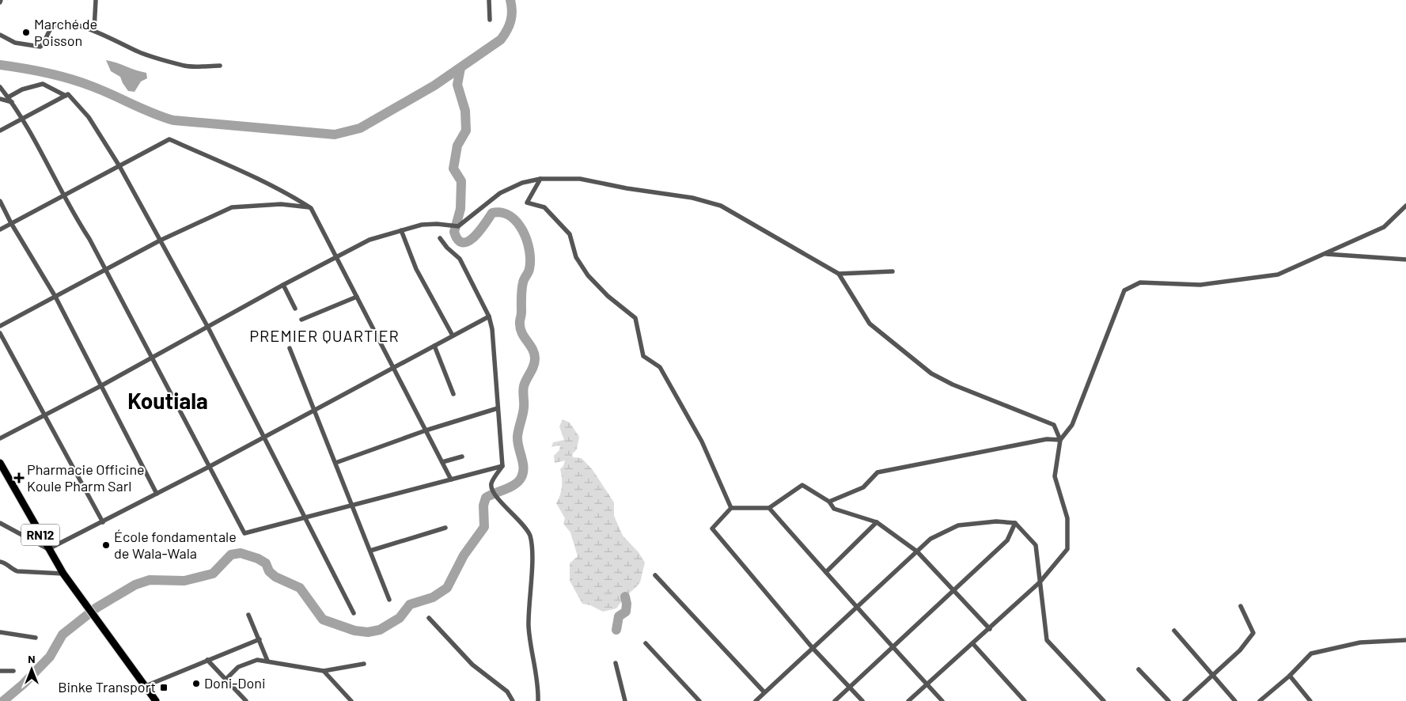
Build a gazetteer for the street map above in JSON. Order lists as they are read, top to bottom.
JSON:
{
  "streets": {
    "main road": ["RN12"]
  },
  "districts": ["PREMIER QUARTIER", "Koutiala"],
  "places": {
    "other": ["Marché de Poisson", "École fondamentale de Wala-Wala", "Doni-Doni"],
    "health": ["Pharmacie Officine Koule Pharm Sarl"],
    "transit": ["Binke Transport"]
  },
  "north": "top"
}
